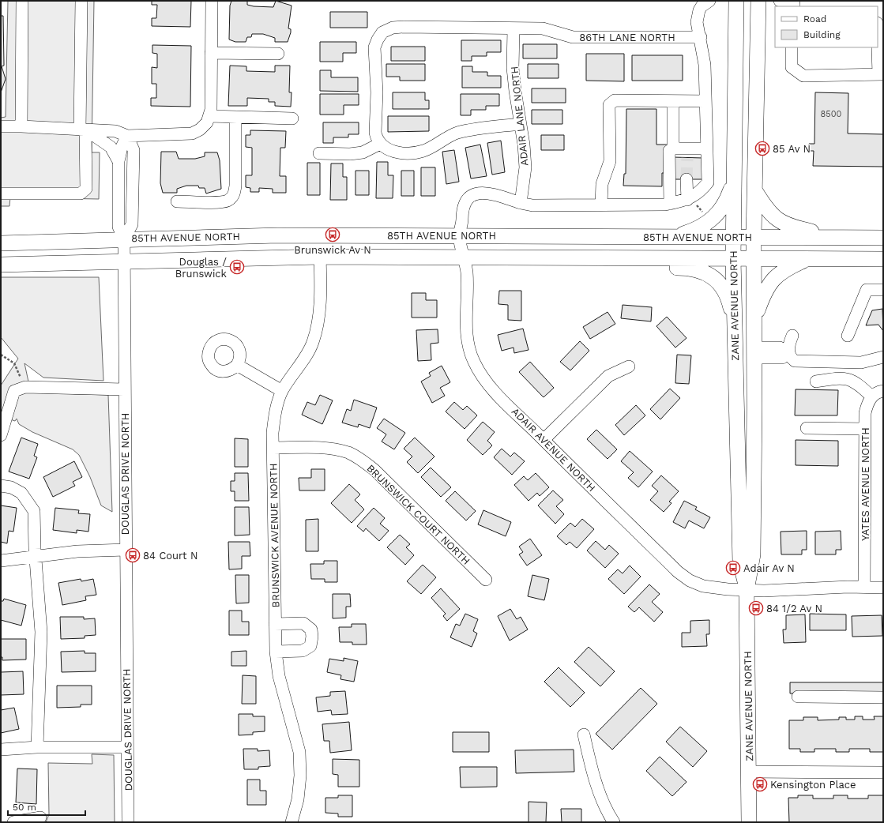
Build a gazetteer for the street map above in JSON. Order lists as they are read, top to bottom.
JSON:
{
  "streets": {
    "main road": ["85TH AVENUE NORTH", "ZANE AVENUE NORTH"],
    "street": [
      "86TH LANE NORTH",
      "ADAIR LANE NORTH",
      "ADAIR AVENUE NORTH",
      "DOUGLAS DRIVE NORTH",
      "YATES AVENUE NORTH",
      "BRUNSWICK COURT NORTH",
      "BRUNSWICK AVENUE NORTH"
    ]
  },
  "crossings": [
    ["86TH LANE NORTH", "ADAIR LANE NORTH"],
    ["85TH AVENUE NORTH", "ZANE AVENUE NORTH"],
    ["85TH AVENUE NORTH", "ADAIR AVENUE NORTH"],
    ["85TH AVENUE NORTH", "DOUGLAS DRIVE NORTH"],
    ["ZANE AVENUE NORTH", "ADAIR AVENUE NORTH"],
    ["ADAIR AVENUE NORTH", "YATES AVENUE NORTH"],
    ["BRUNSWICK COURT NORTH", "BRUNSWICK AVENUE NORTH"]
  ],
  "places": {
    "bus stop": [
      "85 Av N",
      "Brunswick Av N",
      "Douglas / Brunswick",
      "84 Court N",
      "Adair Av N",
      "84 1/2 Av N",
      "Kensington Place"
    ]
  },
  "house_numbers": ["8500"],
  "legend": ["Road", "Building"],
  "scale_bar": "50 m"
}
